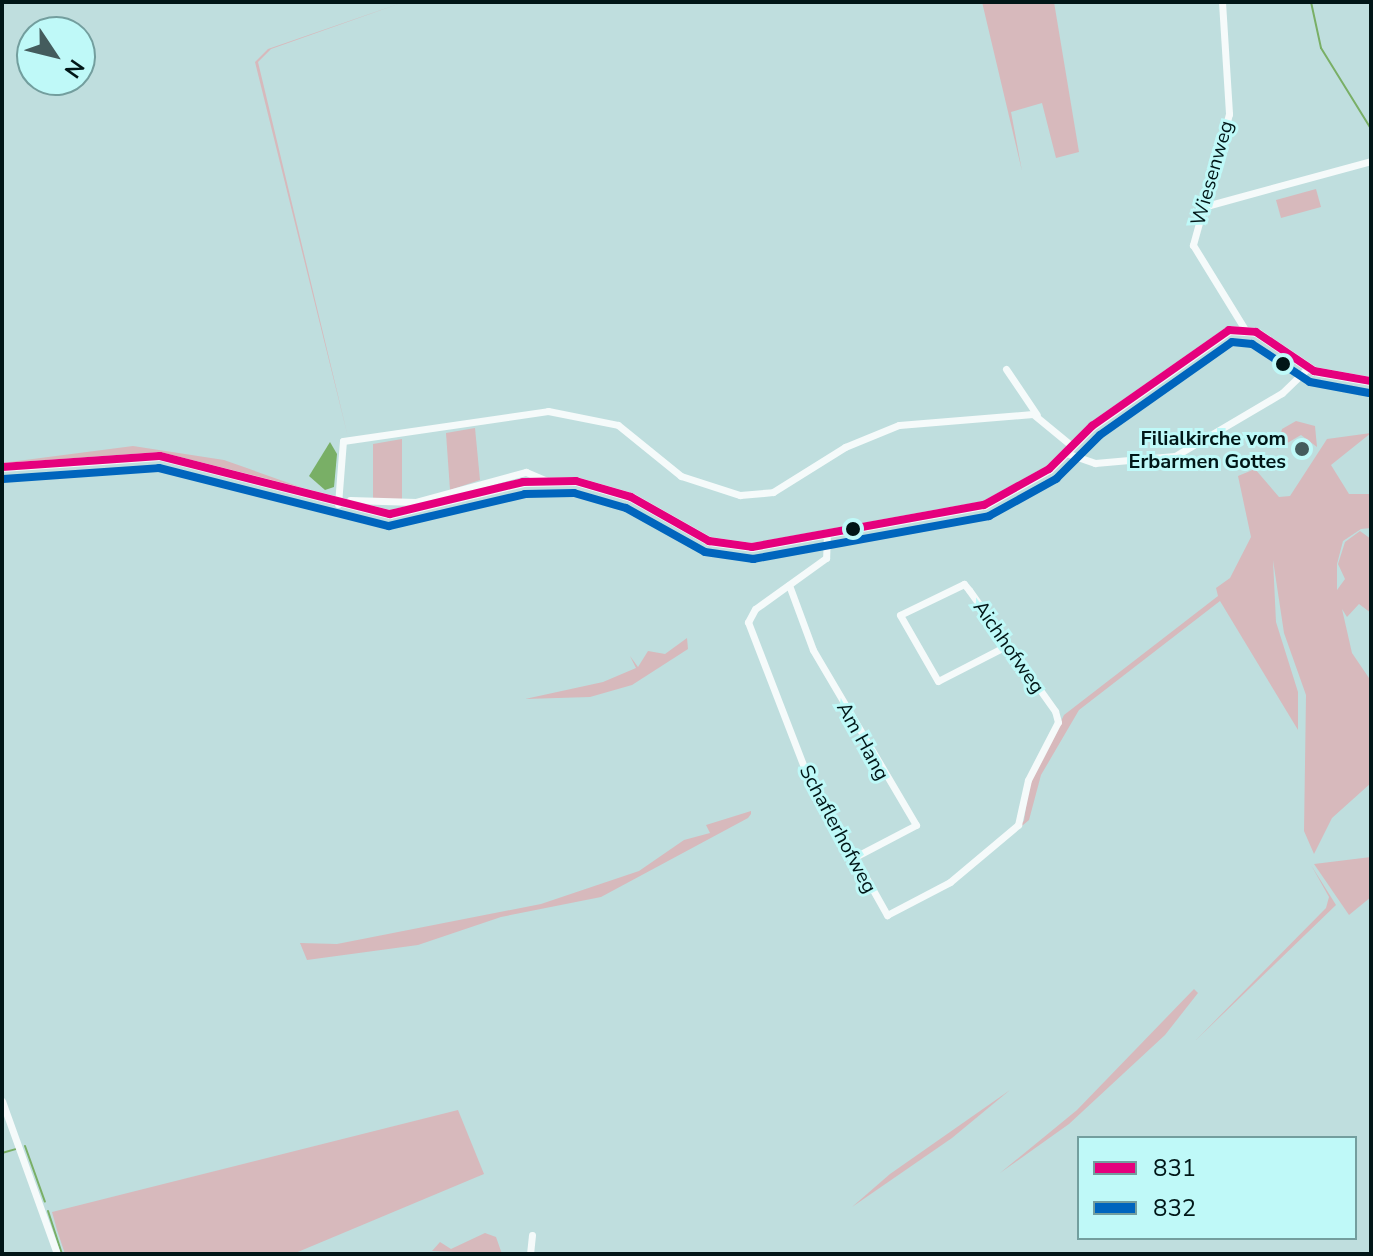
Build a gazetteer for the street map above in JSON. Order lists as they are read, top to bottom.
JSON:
{
  "streets": {
    "street": [
      "Wiesenweg",
      "Aichhofweg",
      "Am Hang",
      "Schaflerhofweg"
    ]
  },
  "crossings": [
    ["Aichhofweg", "Schaflerhofweg"],
    ["Am Hang", "Schaflerhofweg"]
  ],
  "places": ["Filialkirche vom Erbarmen Gottes"],
  "lines": ["transit line 831", "transit line 832"],
  "legend": ["831", "832"],
  "north": "bottom right"
}
